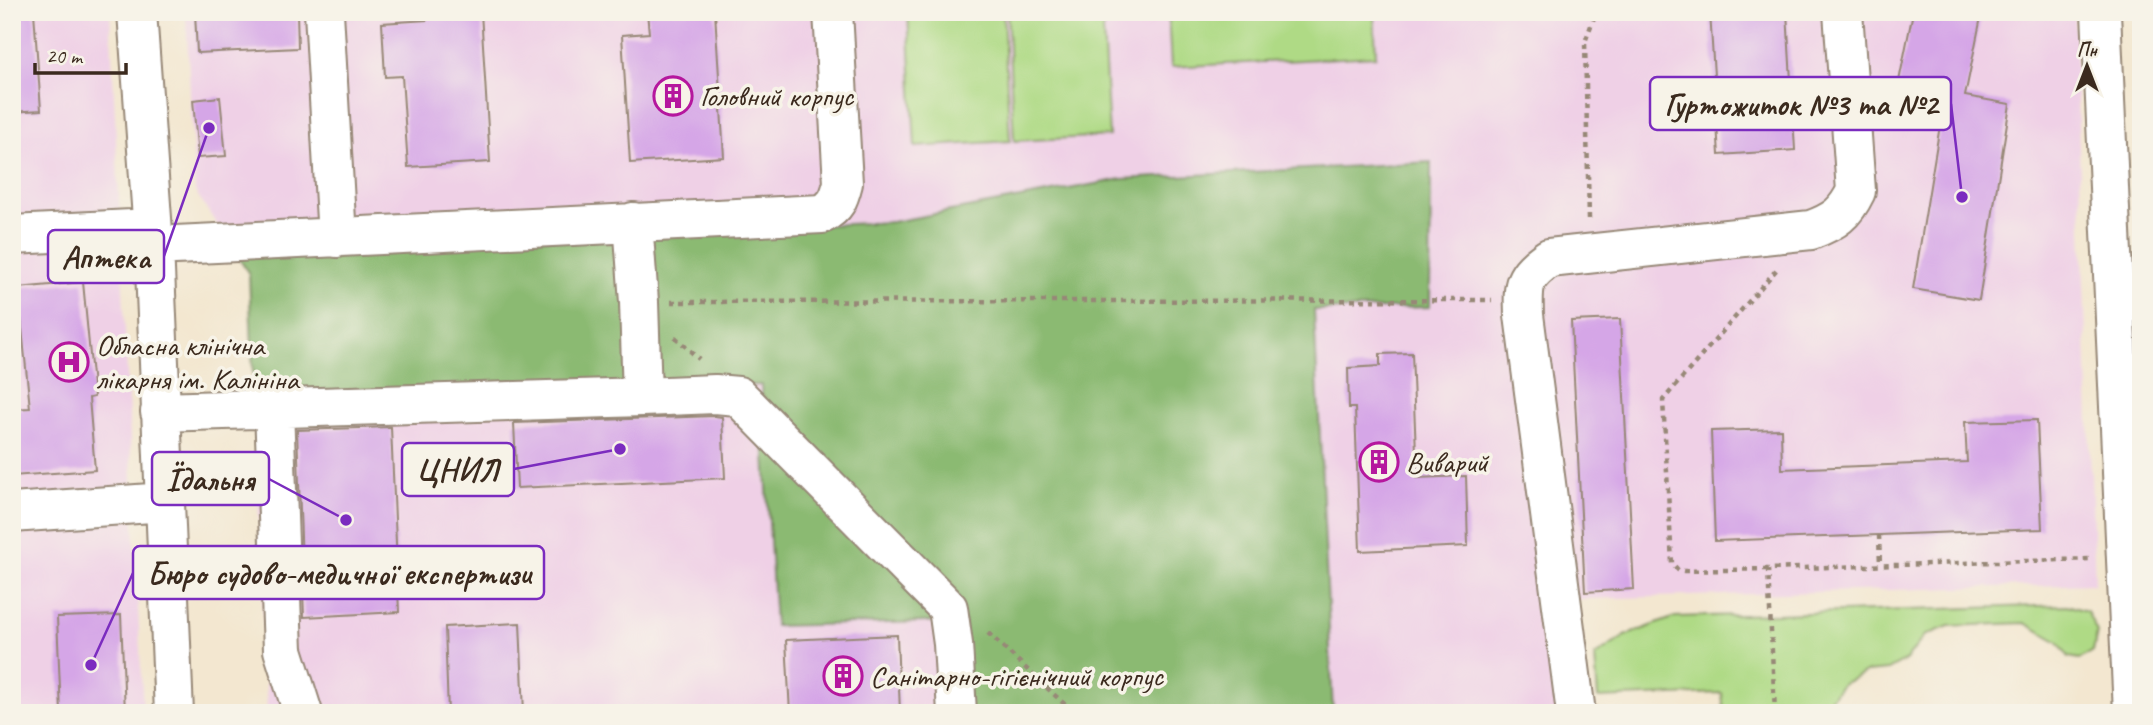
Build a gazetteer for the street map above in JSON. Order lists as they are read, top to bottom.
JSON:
{
  "places": {
    "building": ["Головний корпус", "Виварий", "Санітарно-гігієнічний корпус"],
    "other": [
      "Аптека",
      "Гуртожиток №3 та №2",
      "ЦНИЛ",
      "Їдальня",
      "Бюро судово-медичної експертизи"
    ],
    "hospital": ["Обласна клінічна лікарня ім. Калініна"]
  },
  "scale_bar": "20 m",
  "north": "top"
}
